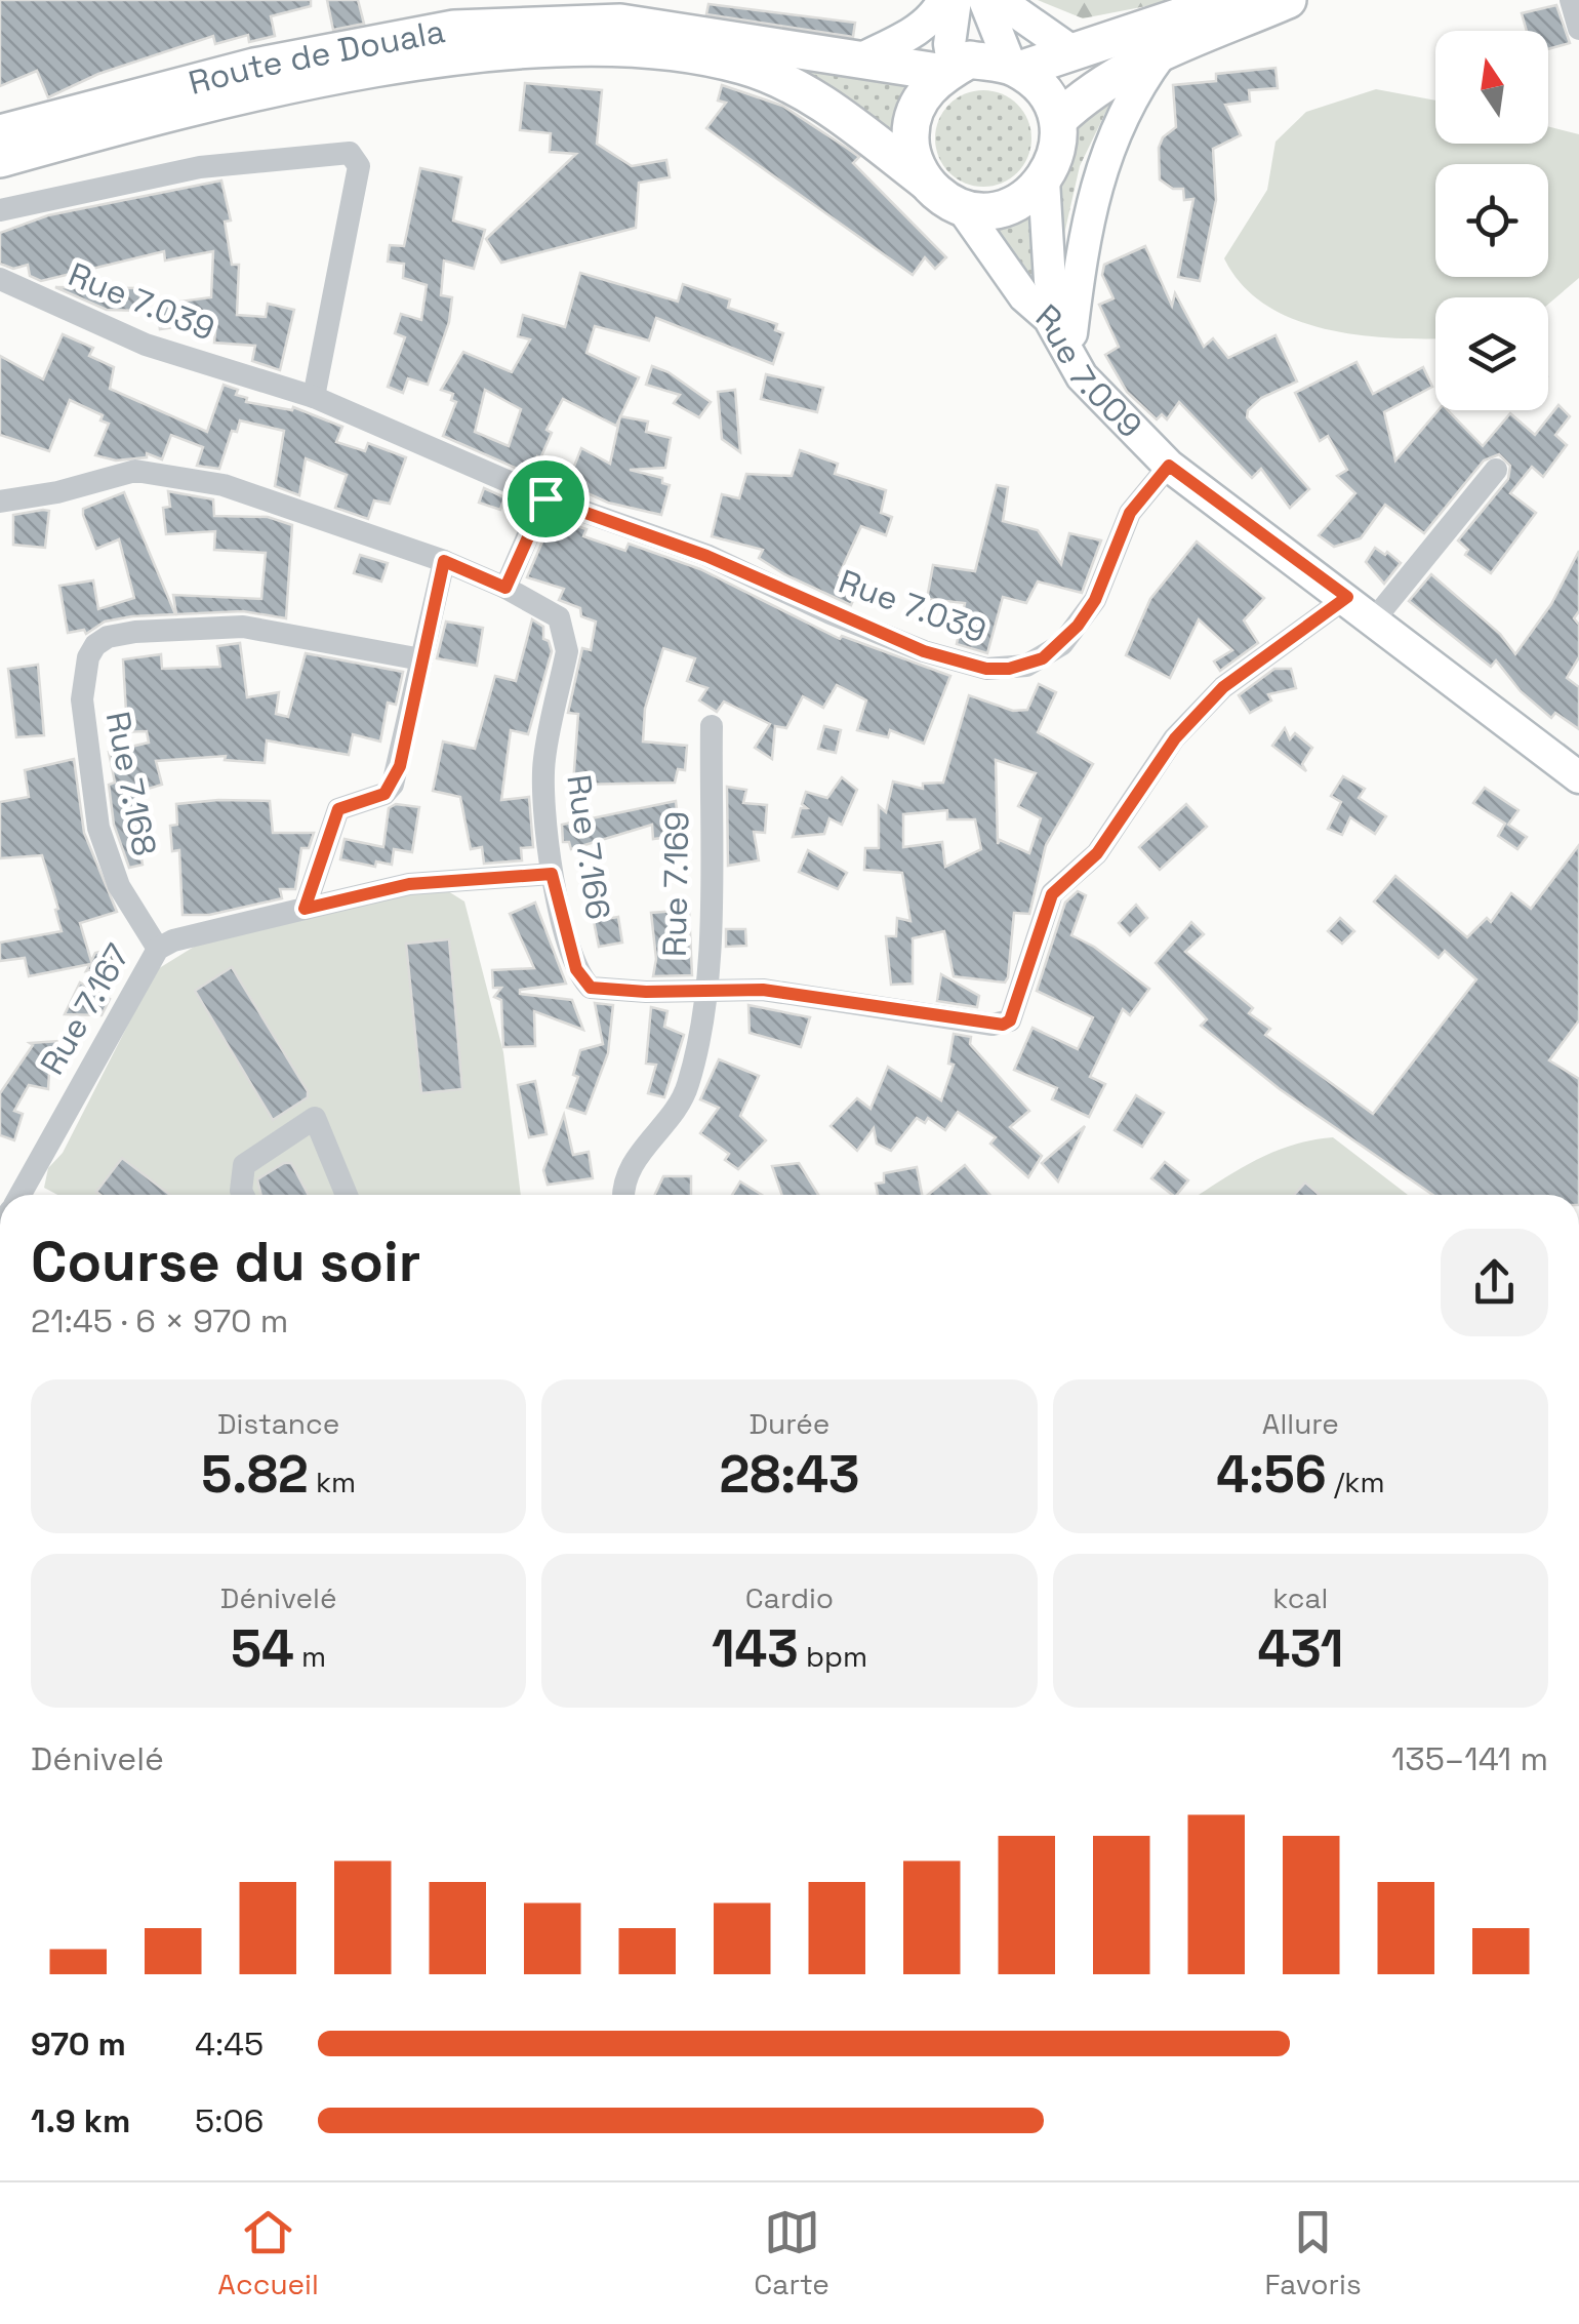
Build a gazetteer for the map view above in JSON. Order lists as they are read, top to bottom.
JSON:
{
  "streets": {
    "main road": ["Route de Douala", "Rue 7.009"],
    "street": [
      "Rue 7.039",
      "Rue 7.168",
      "Rue 7.166",
      "Rue 7.169",
      "Rue 7.167"
    ]
  },
  "crossings": [
    ["Route de Douala", "Rue 7.009"],
    ["Rue 7.039", "Rue 7.009"],
    ["Rue 7.009", "Rue 7.166"],
    ["Rue 7.168", "Rue 7.167"],
    ["Rue 7.166", "Rue 7.169"],
    ["Rue 7.166", "Rue 7.167"]
  ],
  "north": "top",
  "page": {
    "heading": ["Course du soir", "21:45 · 6 × 970 m"],
    "stats": [
      ["Distance", "5.82 km"],
      ["Durée", "28:43"],
      ["Allure", "4:56 /km"],
      ["Dénivelé", "54 m"],
      ["Cardio", "143 bpm"],
      ["kcal", "431"]
    ],
    "chart": ["Dénivelé", "135–141 m"],
    "list": [
      {
        "name": "970 m",
        "note": "4:45"
      },
      {
        "name": "1.9 km",
        "note": "5:06"
      }
    ],
    "tabs": ["Accueil", "Carte", "Favoris"]
  }
}
